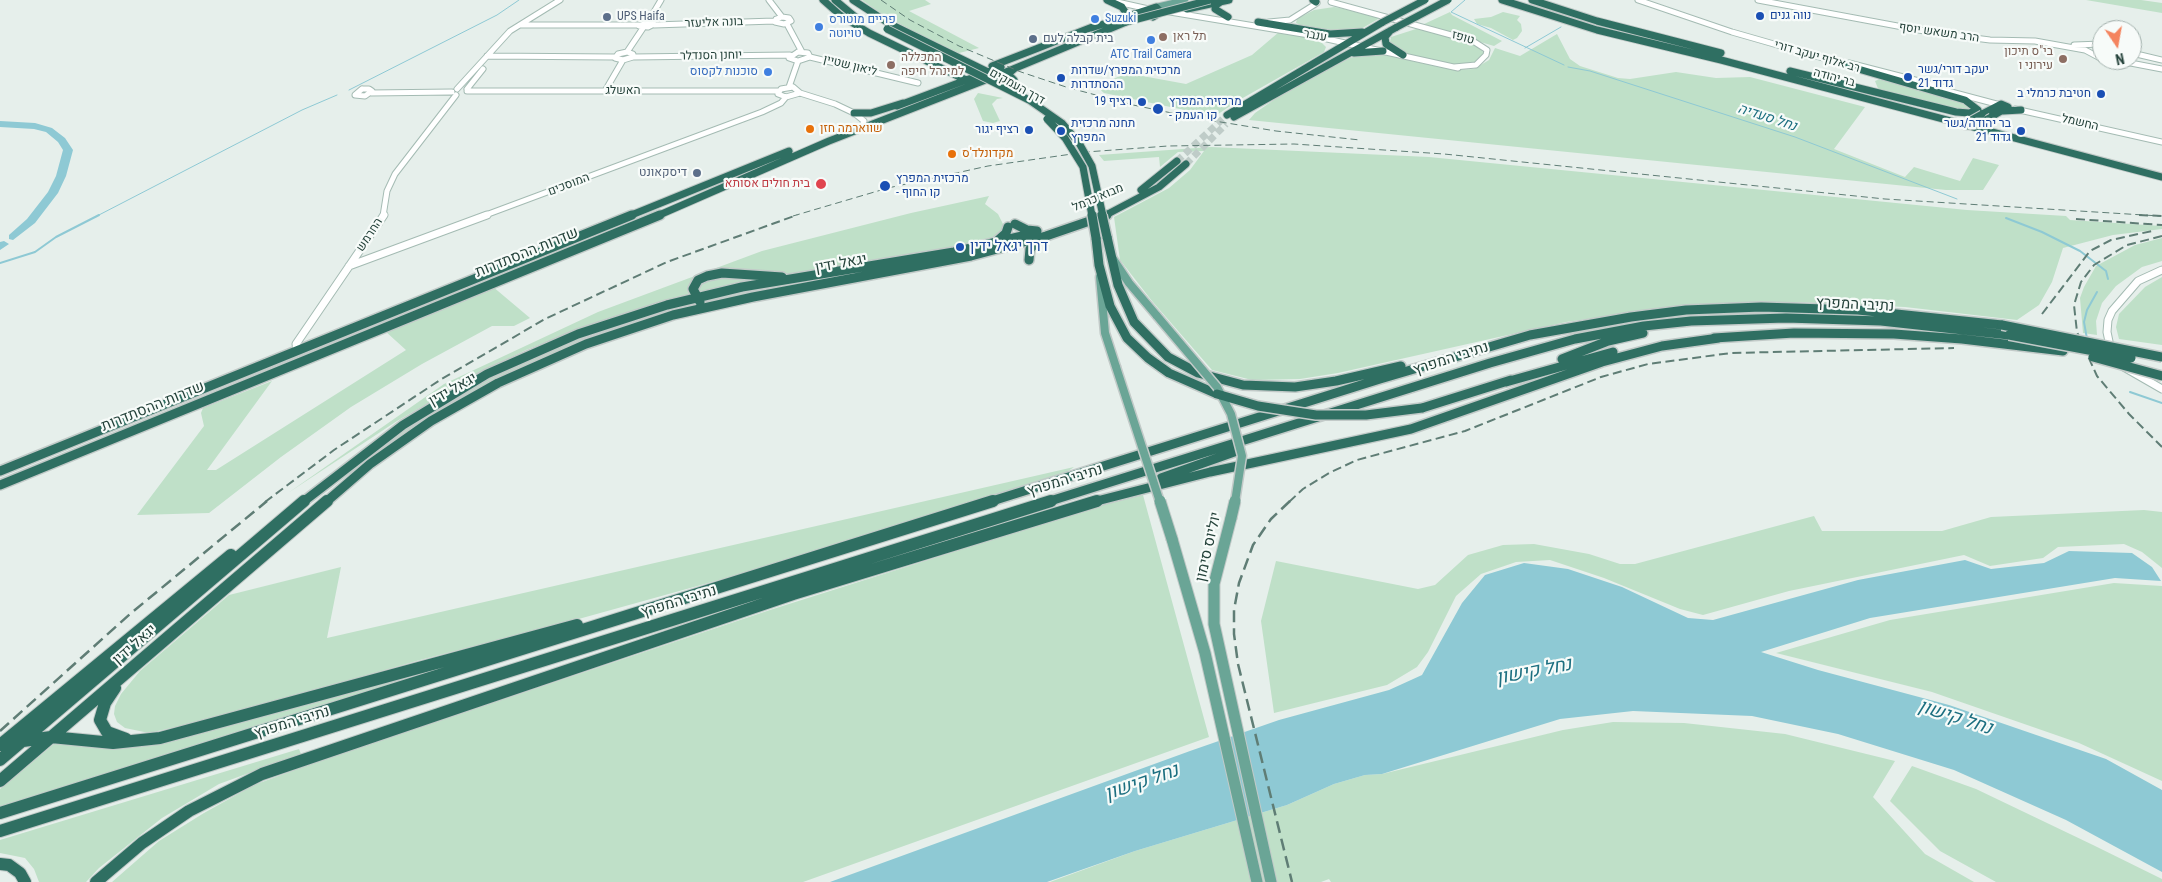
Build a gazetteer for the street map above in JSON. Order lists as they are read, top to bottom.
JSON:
{
  "streets": {
    "highway": [
      "בר יהודה",
      "דרך העמקים",
      "מבוא כרמל",
      "שדרות ההסתדרות",
      "יגאל ידין",
      "נתיבי המפרץ"
    ],
    "main road": ["יוליוס סימון"],
    "street": [
      "בונה אליעזר",
      "הרב משאש יוסף",
      "ענבר",
      "טופז",
      "יוחנן הסנדלר",
      "רב אלוף יעקב דורי",
      "ליאון שטיין",
      "האשלג",
      "החשמל",
      "המוסכים",
      "החרמש"
    ]
  },
  "crossings": [
    ["ענבר", "טופז"],
    ["רב אלוף יעקב דורי", "החשמל"],
    ["דרך העמקים", "נתיבי המפרץ"],
    ["דרך העמקים", "יוליוס סימון"],
    ["האשלג", "החרמש"],
    ["המוסכים", "החרמש"],
    ["מבוא כרמל", "יגאל ידין"],
    ["החרמש", "שדרות ההסתדרות"]
  ],
  "water": ["נחל סעדיה", "נחל קישון"],
  "places": [
    "נווה גנים",
    "UPS Haifa",
    "Suzuki",
    "פריים מוטורס טויוטה",
    "תל ראן",
    "בית קבלה לעם",
    "ATC Trail Camera",
    "בי\"ס תיכון עירוני ו",
    "המכללה למינהל חיפה",
    "סוכנות לקסוס",
    "יעקב דורי/גשר גדוד 21",
    "מרכזית המפרץ/שדרות ההסתדרות",
    "חטיבת כרמלי ב",
    "רציף 19",
    "מרכזית המפרץ - קו העמק",
    "שווארמה חזן",
    "רציף יגור",
    "תחנה מרכזית המפרץ",
    "בר יהודה/גשר גדוד 21",
    "מקדונלד'ס",
    "דיסקאונט",
    "בית חולים אסותא",
    "מרכזית המפרץ - קו החוף",
    "דרך יגאל ידין"
  ],
  "north": "bottom"
}
